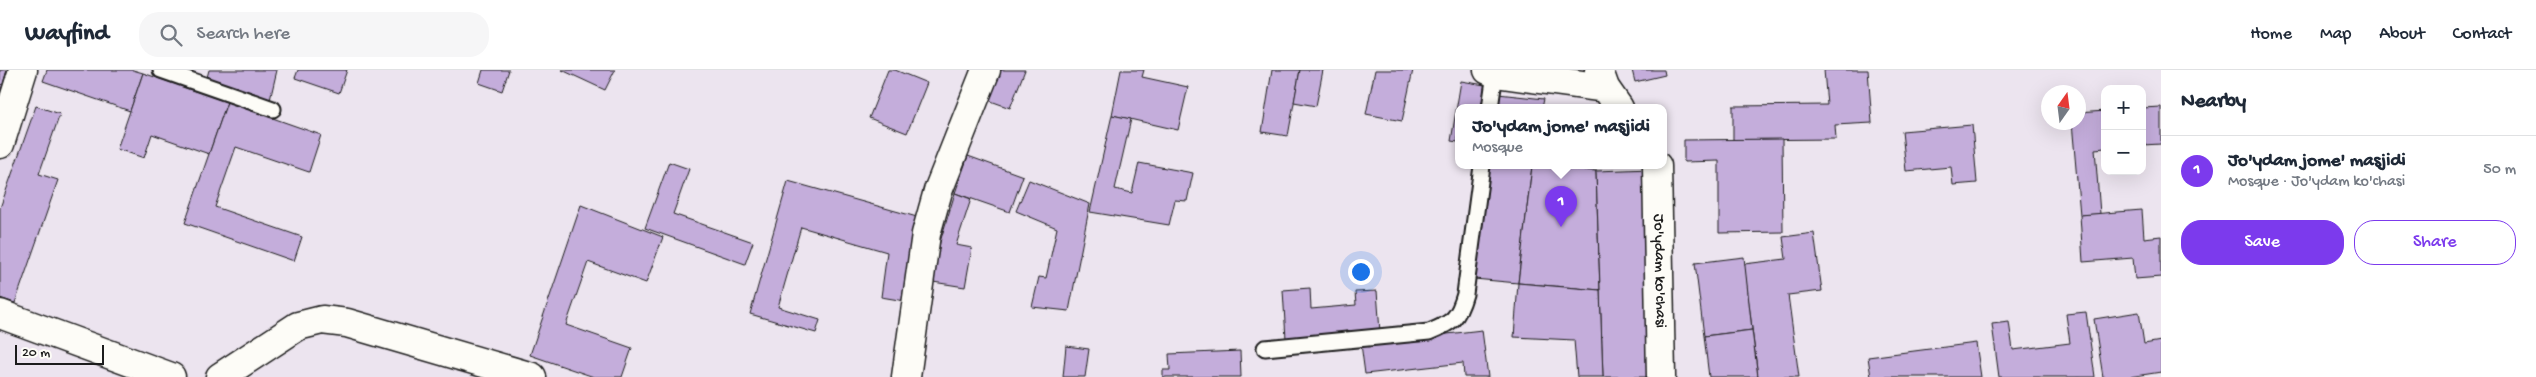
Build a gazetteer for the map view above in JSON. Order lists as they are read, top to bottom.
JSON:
{
  "streets": {
    "street": ["Jo'ydam ko'chasi"]
  },
  "scale_bar": "20 m",
  "north": "top",
  "page": {
    "header": "Wayfind",
    "search": "Search here",
    "nav": [
      "Home",
      "Map",
      "About",
      "Contact"
    ],
    "heading": "Nearby",
    "map_buttons": ["+", "−"],
    "popup": ["Jo'ydam jome' masjidi", "Mosque"],
    "list": [
      {
        "mark": "1",
        "name": "Jo'ydam jome' masjidi",
        "note": "Mosque · Jo'ydam ko'chasi",
        "value": "50 m"
      }
    ],
    "pins": "1",
    "buttons": ["Save", "Share"],
    "scale": "20 m"
  }
}
